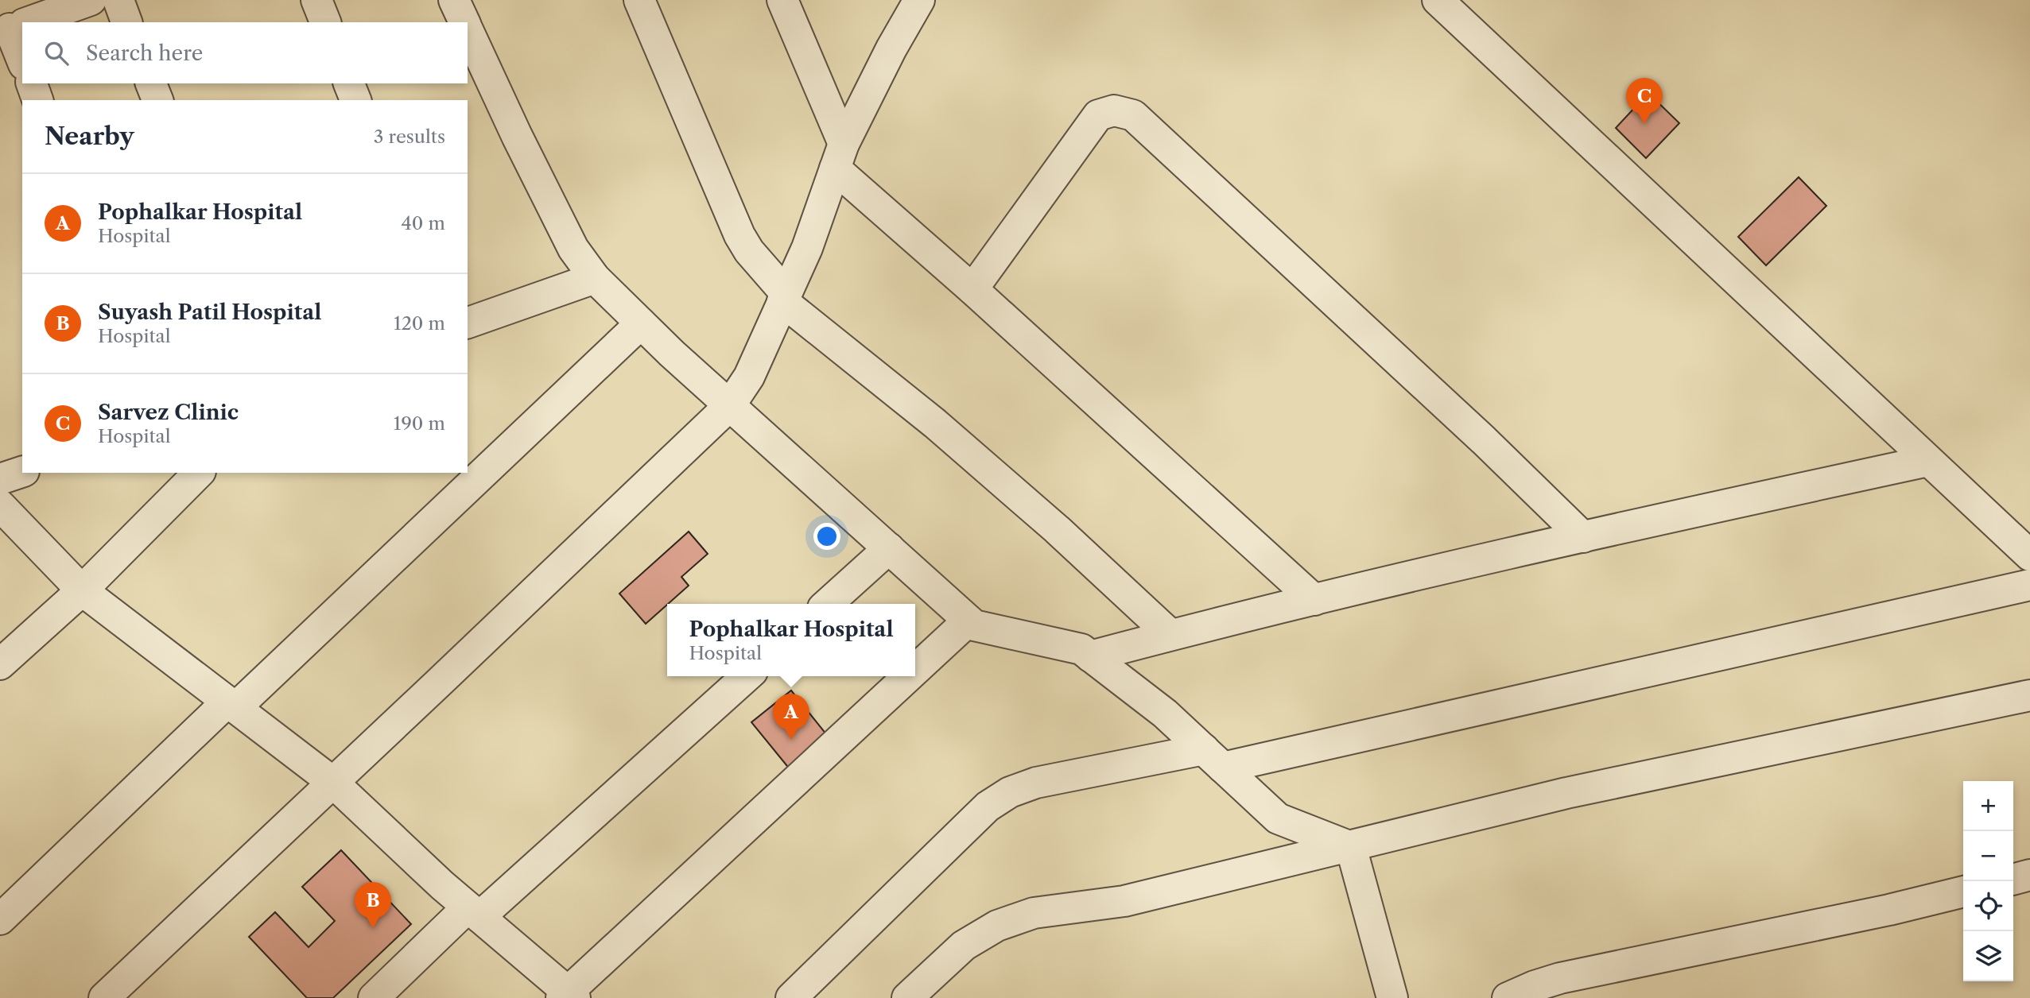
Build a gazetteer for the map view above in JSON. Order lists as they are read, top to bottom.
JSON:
{
  "page": {
    "search": "Search here",
    "pins": ["C", "A", "B"],
    "heading": ["Nearby", "3 results"],
    "list": [
      {
        "mark": "A",
        "name": "Pophalkar Hospital",
        "note": "Hospital",
        "value": "40 m"
      },
      {
        "mark": "B",
        "name": "Suyash Patil Hospital",
        "note": "Hospital",
        "value": "120 m"
      },
      {
        "mark": "C",
        "name": "Sarvez Clinic",
        "note": "Hospital",
        "value": "190 m"
      }
    ],
    "popup": ["Pophalkar Hospital", "Hospital"],
    "map_buttons": ["+", "−"]
  }
}
